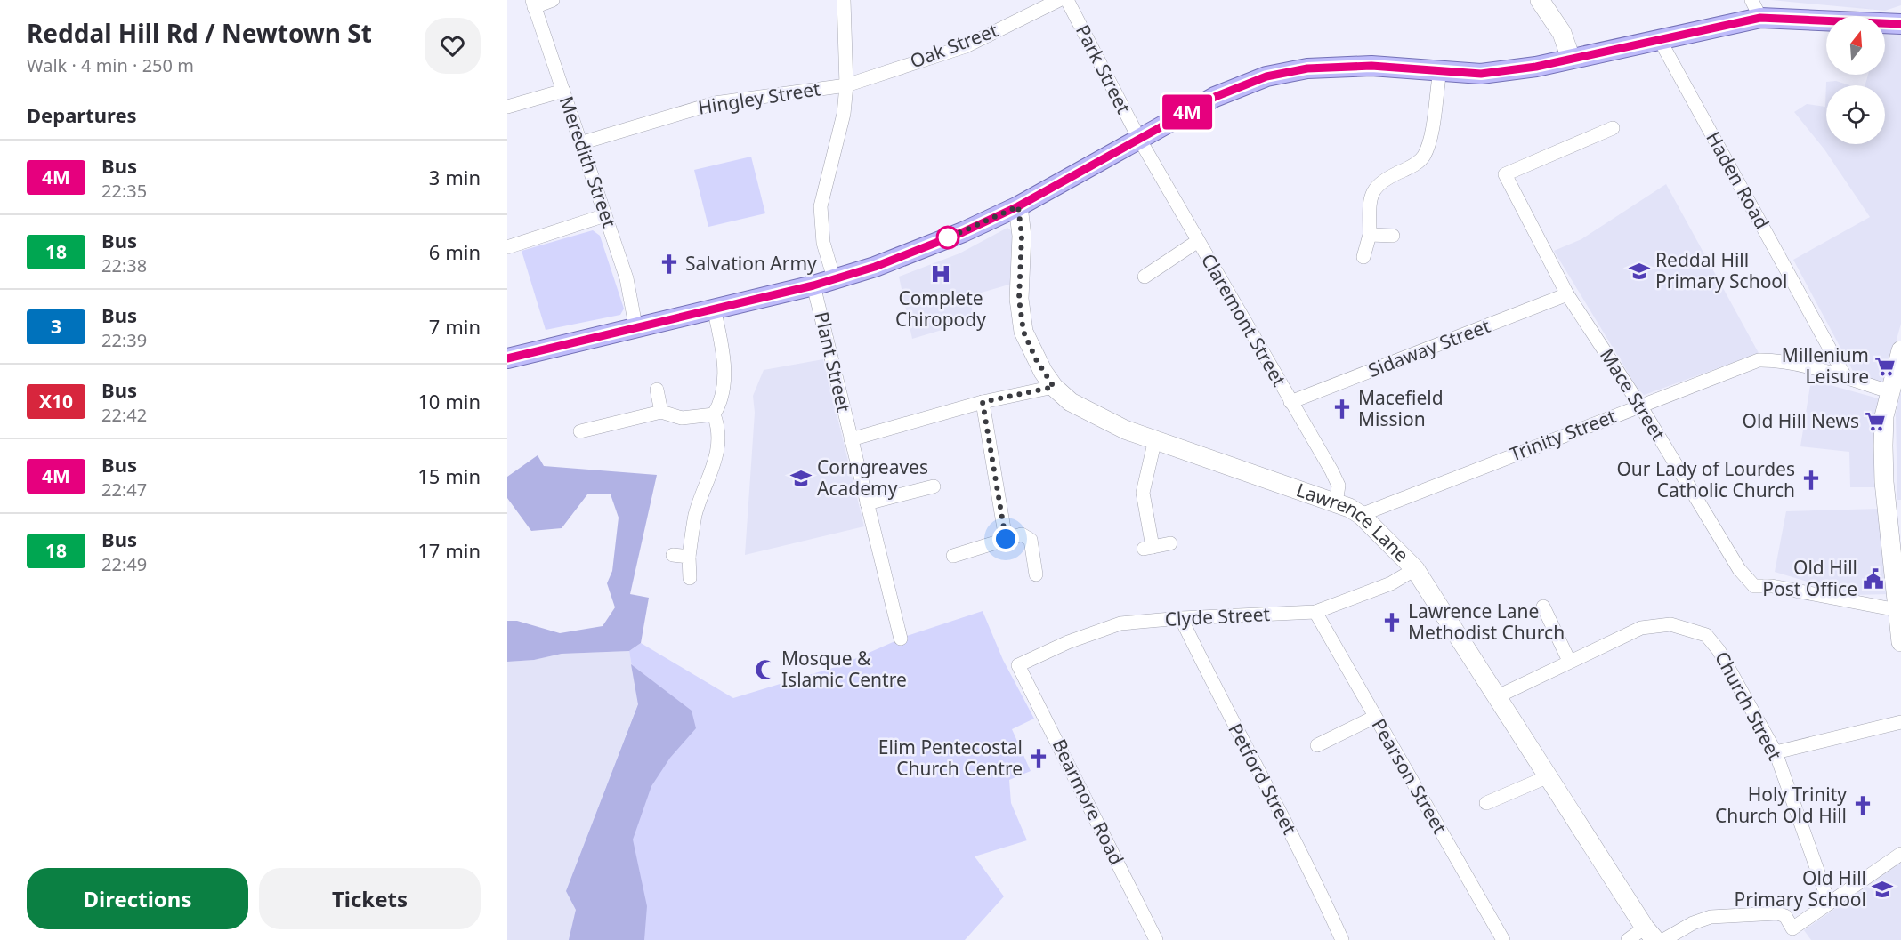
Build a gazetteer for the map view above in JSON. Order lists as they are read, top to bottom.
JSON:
{
  "streets": {
    "street": [
      "Oak Street",
      "Park Street",
      "Hingley Street",
      "Meredith Street",
      "Haden Road",
      "Claremont Street",
      "Sidaway Street",
      "Plant Street",
      "Mace Street",
      "Trinity Street",
      "Lawrence Lane",
      "Clyde Street",
      "Church Street",
      "Pearson Street",
      "Petford Street",
      "Bearmore Road"
    ]
  },
  "crossings": [
    ["Oak Street", "Hingley Street"],
    ["Park Street", "Claremont Street"],
    ["Hingley Street", "Meredith Street"],
    ["Haden Road", "Trinity Street"],
    ["Claremont Street", "Sidaway Street"],
    ["Claremont Street", "Lawrence Lane"],
    ["Sidaway Street", "Mace Street"],
    ["Plant Street", "Lawrence Lane"],
    ["Mace Street", "Trinity Street"],
    ["Trinity Street", "Lawrence Lane"],
    ["Lawrence Lane", "Clyde Street"],
    ["Lawrence Lane", "Church Street"],
    ["Clyde Street", "Pearson Street"],
    ["Clyde Street", "Petford Street"],
    ["Clyde Street", "Bearmore Road"]
  ],
  "places": {
    "church": [
      "Salvation Army",
      "Macefield Mission",
      "Our Lady of Lourdes Catholic Church",
      "Lawrence Lane Methodist Church",
      "Elim Pentecostal Church Centre",
      "Holy Trinity Church Old Hill"
    ],
    "school or university": ["Reddal Hill Primary School", "Corngreaves Academy", "Old Hill Primary School"],
    "hospital": ["Complete Chiropody"],
    "supermarket": ["Millenium Leisure", "Old Hill News"],
    "public building": ["Old Hill Post Office"],
    "mosque": ["Mosque & Islamic Centre"]
  },
  "lines": ["bus line 4M"],
  "north": "top",
  "page": {
    "heading": [
      ["Reddal Hill Rd / Newtown St", "Walk · 4 min · 250 m"],
      "Departures"
    ],
    "on_map": "4M",
    "list": [
      {
        "mark": "4M",
        "name": "Bus",
        "note": "22:35",
        "value": "3 min"
      },
      {
        "mark": "18",
        "name": "Bus",
        "note": "22:38",
        "value": "6 min"
      },
      {
        "mark": "3",
        "name": "Bus",
        "note": "22:39",
        "value": "7 min"
      },
      {
        "mark": "X10",
        "name": "Bus",
        "note": "22:42",
        "value": "10 min"
      },
      {
        "mark": "4M",
        "name": "Bus",
        "note": "22:47",
        "value": "15 min"
      },
      {
        "mark": "18",
        "name": "Bus",
        "note": "22:49",
        "value": "17 min"
      }
    ],
    "buttons": ["Directions", "Tickets"]
  }
}
